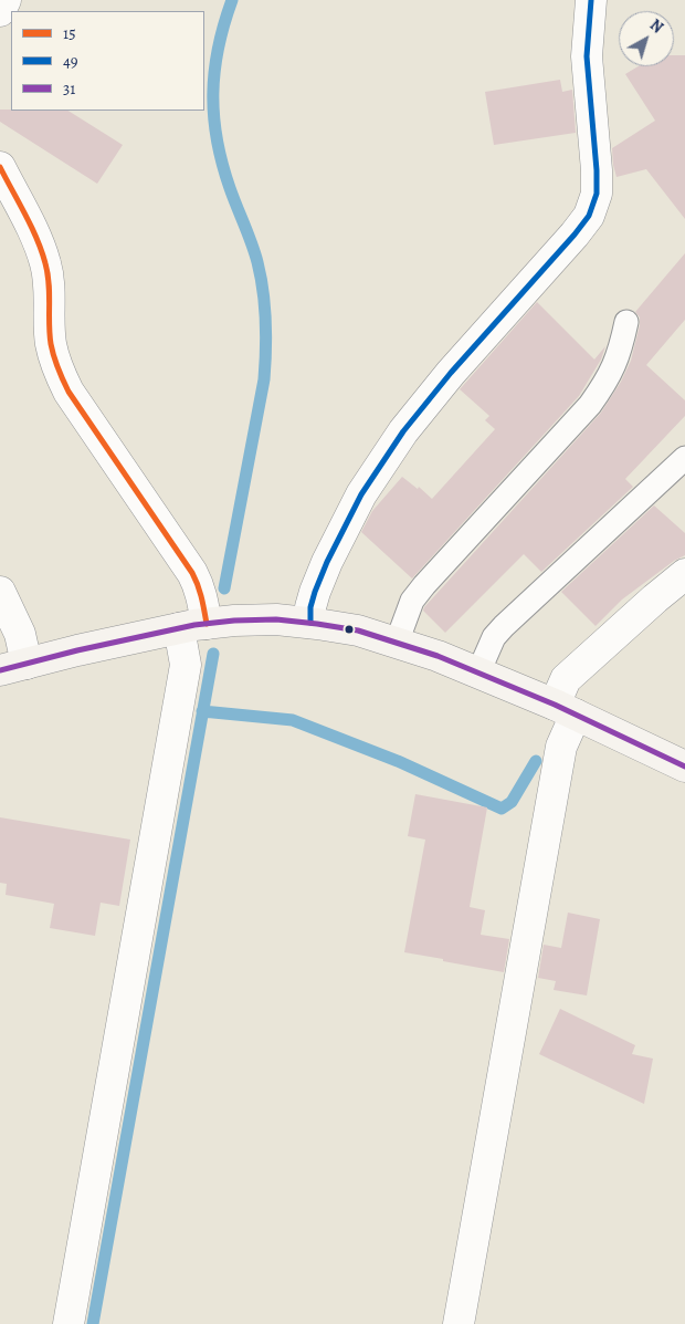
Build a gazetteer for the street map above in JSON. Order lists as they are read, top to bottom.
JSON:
{
  "lines": ["transit line 49", "transit line 15", "transit line 31"],
  "legend": ["15", "49", "31"],
  "north": "top right"
}
